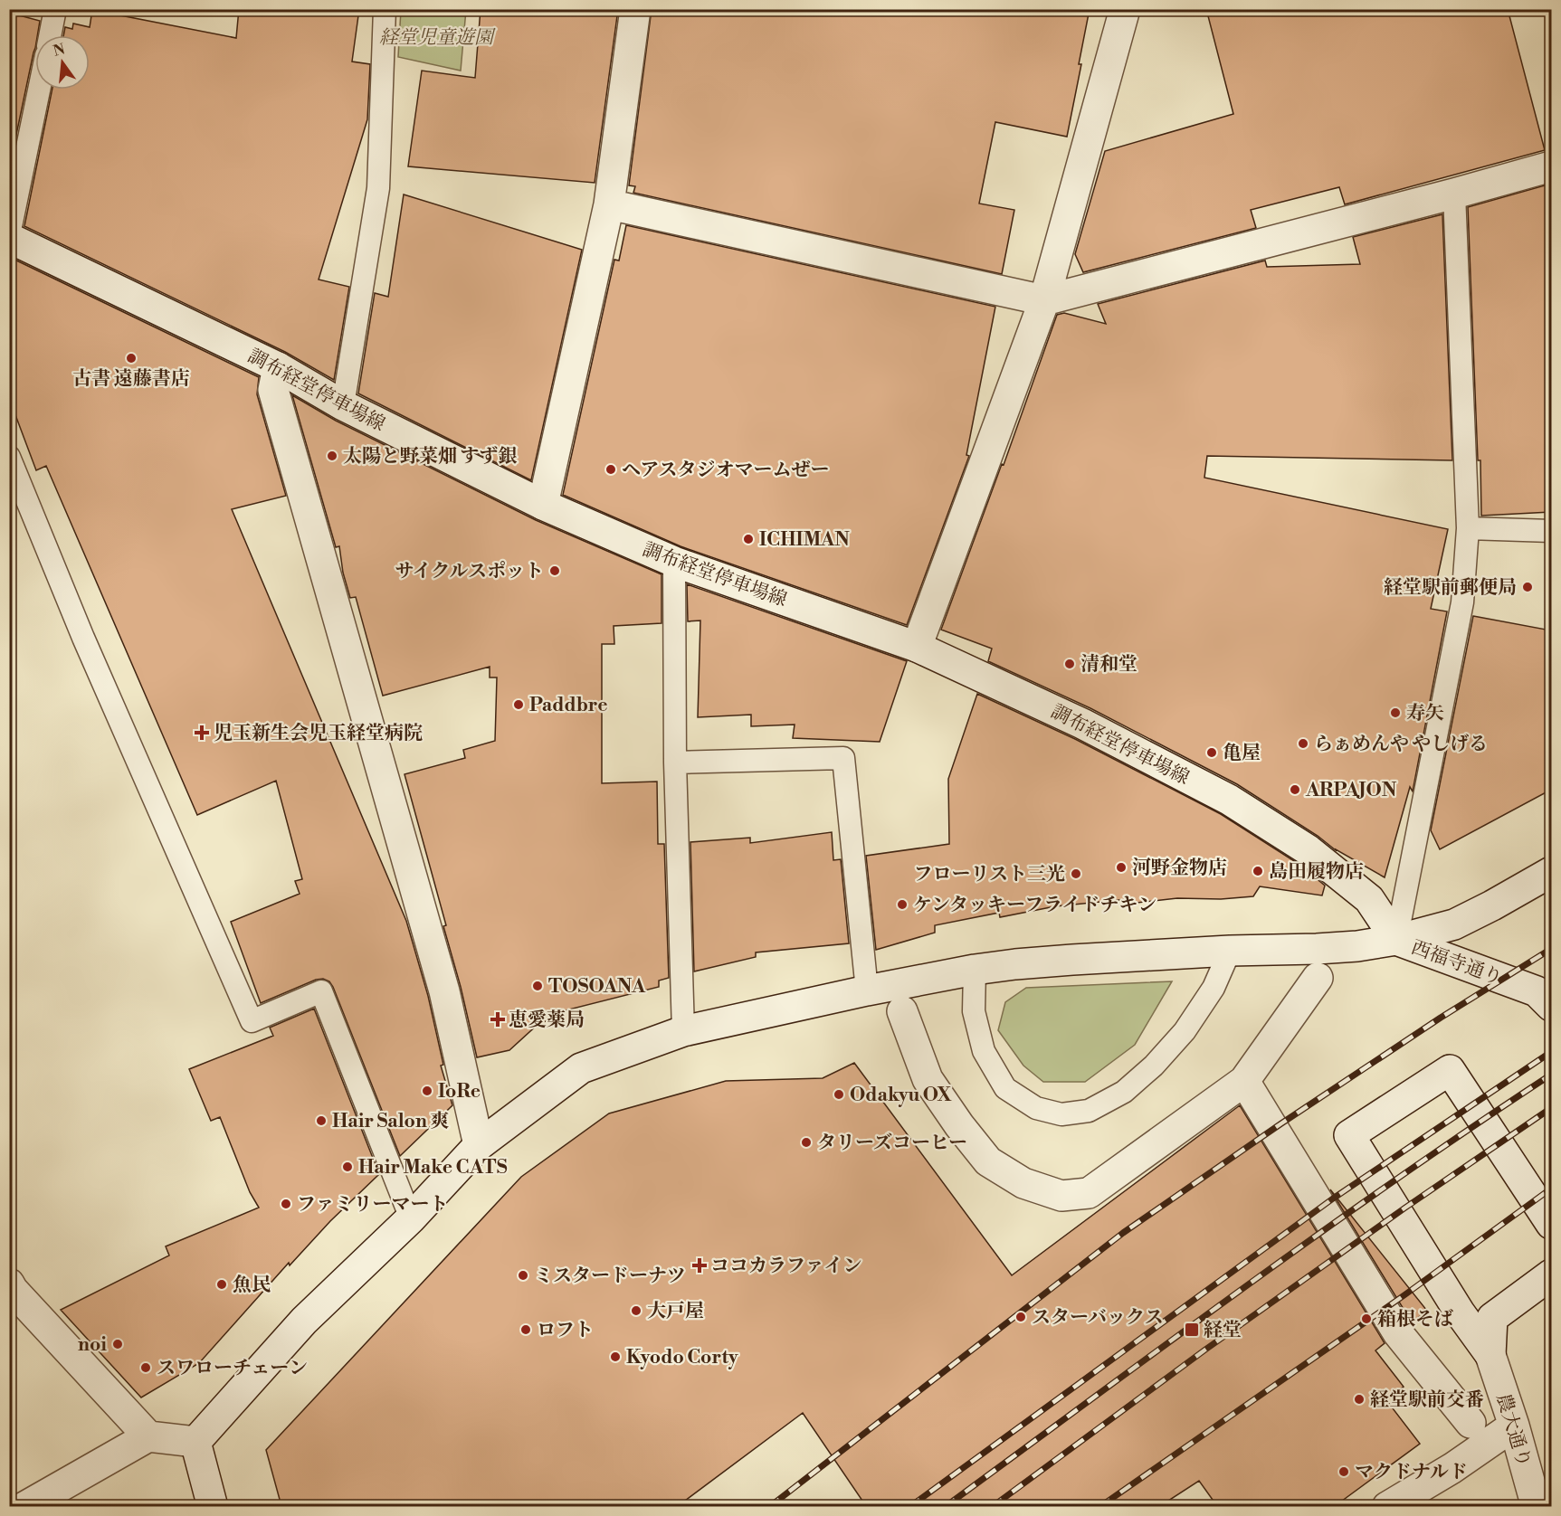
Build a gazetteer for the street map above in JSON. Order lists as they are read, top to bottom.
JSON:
{
  "streets": {
    "street": ["調布経堂停車場線", "西福寺通り", "農大通り"]
  },
  "crossings": [
    ["調布経堂停車場線", "西福寺通り"]
  ],
  "parks": ["経堂児童遊園"],
  "places": {
    "other": [
      "古書 遠藤書店",
      "太陽と野菜畑 すず銀",
      "ヘアスタジオマームぜー",
      "ICHIMAN",
      "サイクルスポット",
      "経堂駅前郵便局",
      "清和堂",
      "Paddbre",
      "寿矢",
      "らぁめんや やしげる",
      "亀屋",
      "ARPAJON",
      "河野金物店",
      "島田履物店",
      "フローリスト三光",
      "ケンタッキーフライドチキン",
      "TOSOANA",
      "IoRe",
      "Odakyu OX",
      "Hair Salon 爽",
      "タリーズコーヒー",
      "Hair Make CATS",
      "ファミリーマート",
      "ミスタードーナツ",
      "魚民",
      "大戸屋",
      "スターバックス",
      "箱根そば",
      "ロフト",
      "noi",
      "Kyodo Corty",
      "スワローチェーン",
      "経堂駅前交番",
      "マクドナルド"
    ],
    "health": ["児玉新生会児玉経堂病院", "恵愛薬局", "ココカラファイン"],
    "transit": ["経堂"]
  },
  "north": "top"
}
